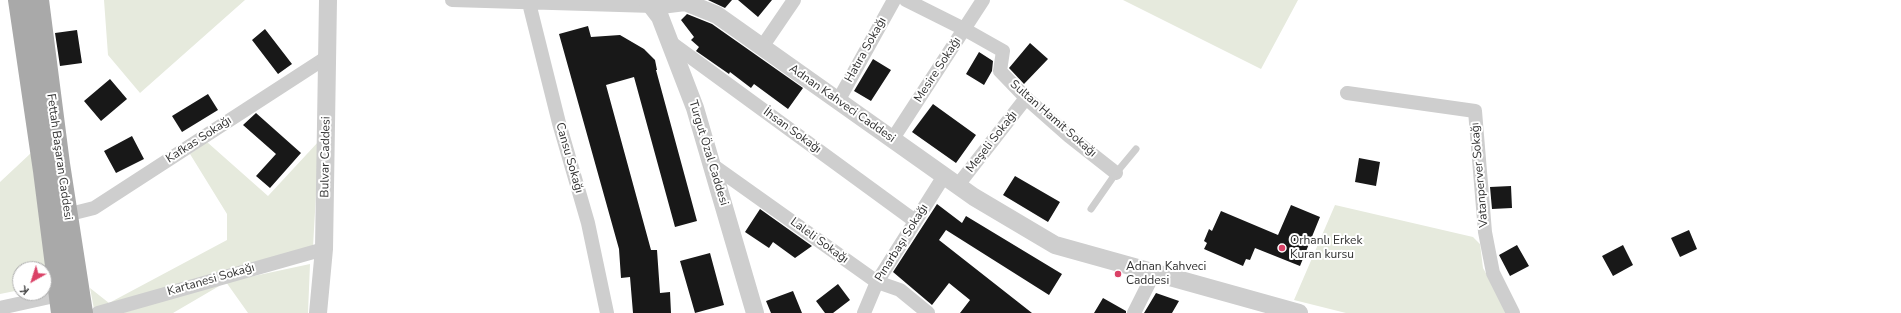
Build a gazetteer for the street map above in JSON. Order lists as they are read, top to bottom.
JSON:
{
  "streets": {
    "main road": ["Fettah Başaran Caddesi"],
    "street": [
      "Hatıra Sokağı",
      "Mesire Sokağı",
      "Adnan Kahveci Caddesi",
      "Sultan Hamit Sokağı",
      "İhsan Sokağı",
      "Kafkas Sokağı",
      "Meşeli Sokağı",
      "Turgut Özal Caddesi",
      "Bulvar Caddesi",
      "Cansu Sokağı",
      "Vatanperver Sokağı",
      "Laleli Sokağı",
      "Pınarbaşı Sokağı",
      "Kartanesi Sokağı"
    ]
  },
  "crossings": [
    ["Hatıra Sokağı", "Adnan Kahveci Caddesi"],
    ["Mesire Sokağı", "Adnan Kahveci Caddesi"],
    ["Mesire Sokağı", "Sultan Hamit Sokağı"],
    ["Adnan Kahveci Caddesi", "Meşeli Sokağı"],
    ["Adnan Kahveci Caddesi", "Turgut Özal Caddesi"],
    ["Adnan Kahveci Caddesi", "Pınarbaşı Sokağı"],
    ["Sultan Hamit Sokağı", "Meşeli Sokağı"],
    ["İhsan Sokağı", "Turgut Özal Caddesi"],
    ["İhsan Sokağı", "Pınarbaşı Sokağı"],
    ["Kafkas Sokağı", "Fettah Başaran Caddesi"],
    ["Kafkas Sokağı", "Bulvar Caddesi"],
    ["Meşeli Sokağı", "Pınarbaşı Sokağı"],
    ["Turgut Özal Caddesi", "Laleli Sokağı"],
    ["Bulvar Caddesi", "Kartanesi Sokağı"],
    ["Laleli Sokağı", "Pınarbaşı Sokağı"]
  ],
  "places": ["Orhanlı Erkek Kuran kursu", "Adnan Kahveci Caddesi"],
  "north": "bottom left"
}
